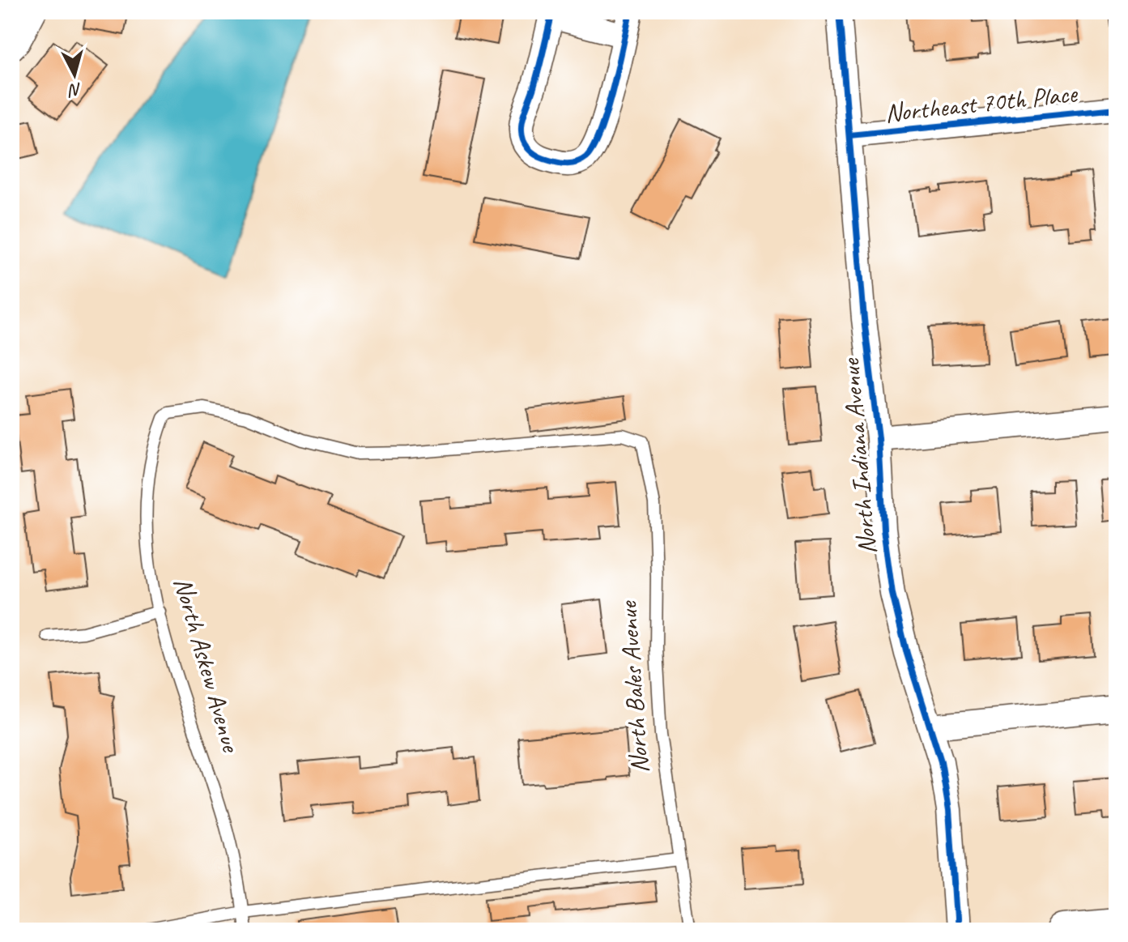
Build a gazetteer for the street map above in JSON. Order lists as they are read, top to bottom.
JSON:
{
  "streets": {
    "street": ["Northeast 70th Place", "North Indiana Avenue"],
    "lane": ["North Askew Avenue", "North Bales Avenue"]
  },
  "crossings": [
    ["Northeast 70th Place", "North Indiana Avenue"],
    ["North Askew Avenue", "North Bales Avenue"]
  ],
  "north": "bottom"
}
